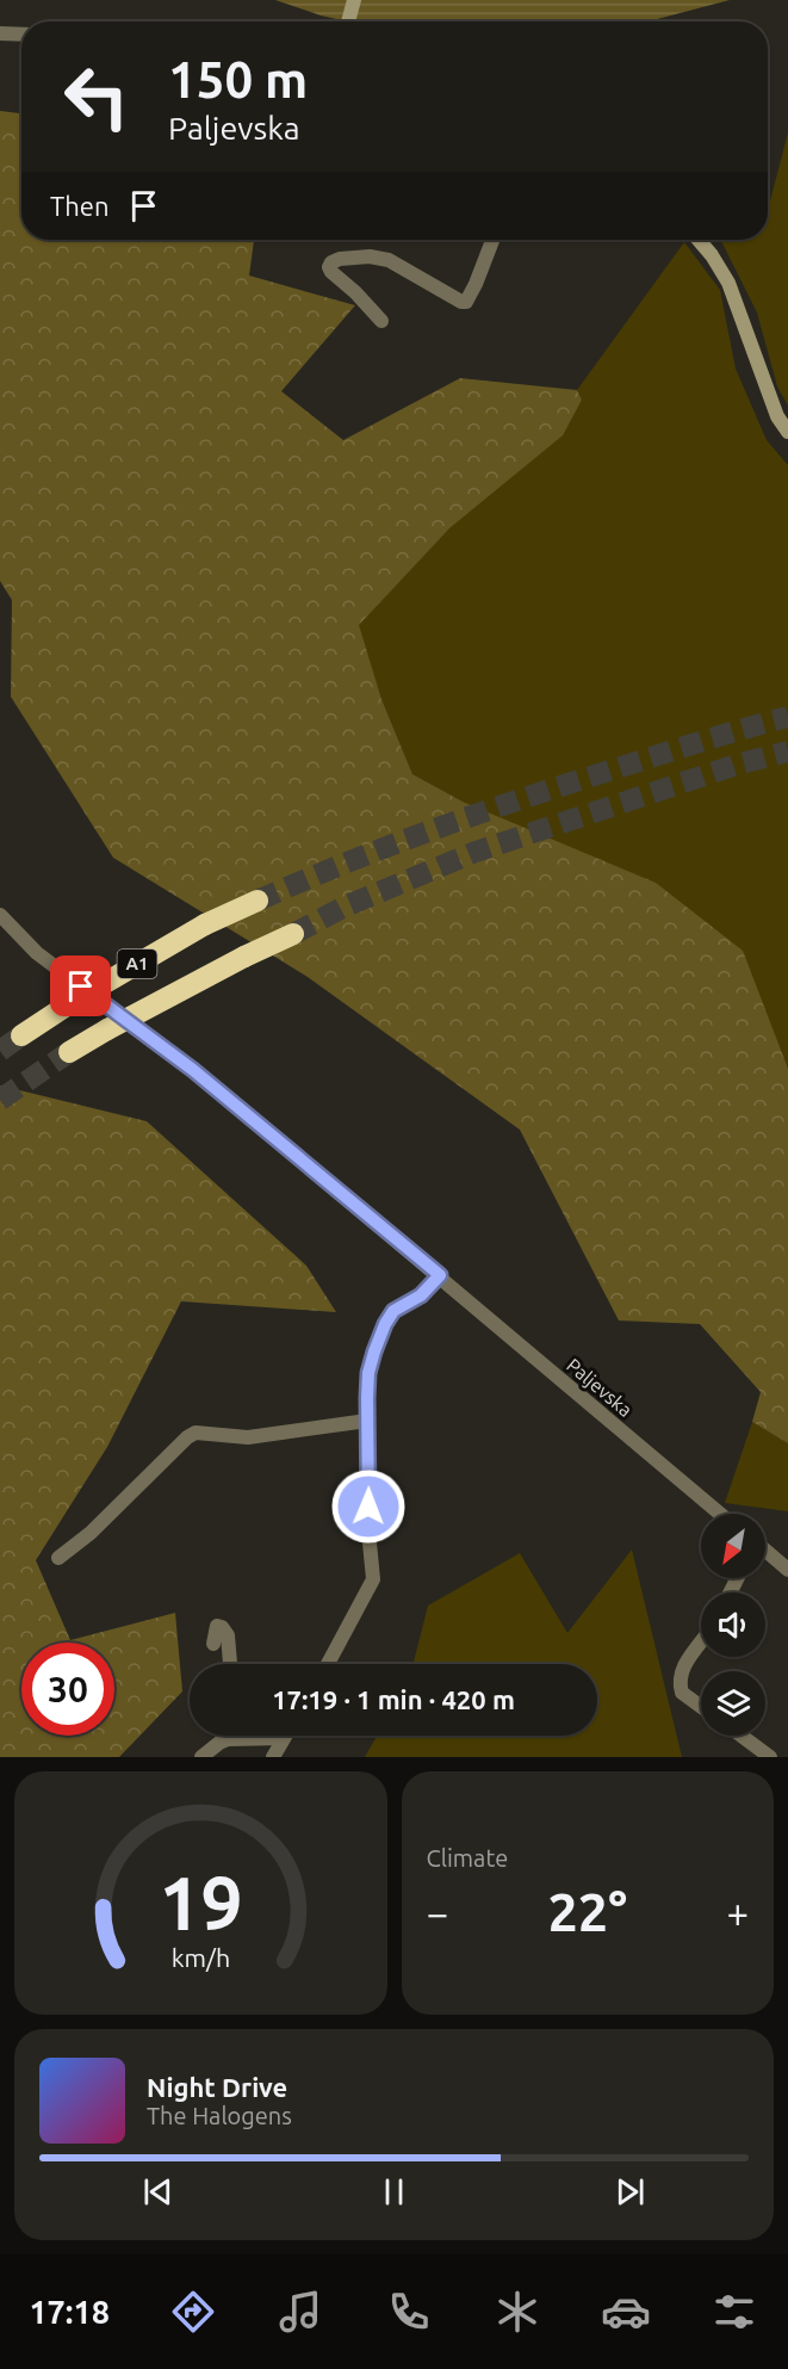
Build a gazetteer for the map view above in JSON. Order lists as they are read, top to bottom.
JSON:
{
  "streets": {
    "highway": ["A1"],
    "street": ["Paljevska"]
  },
  "north": "bottom left",
  "page": {
    "turn": ["150 m", "Paljevska"],
    "then": "Then",
    "limit": "30",
    "trip": "17:19 · 1 min · 420 m",
    "tile": "Climate",
    "heat": ["−", "22°", "+"],
    "song": ["Night Drive", "The Halogens"],
    "tabs": "17:18",
    "gauge": ["19", "km/h"]
  }
}
